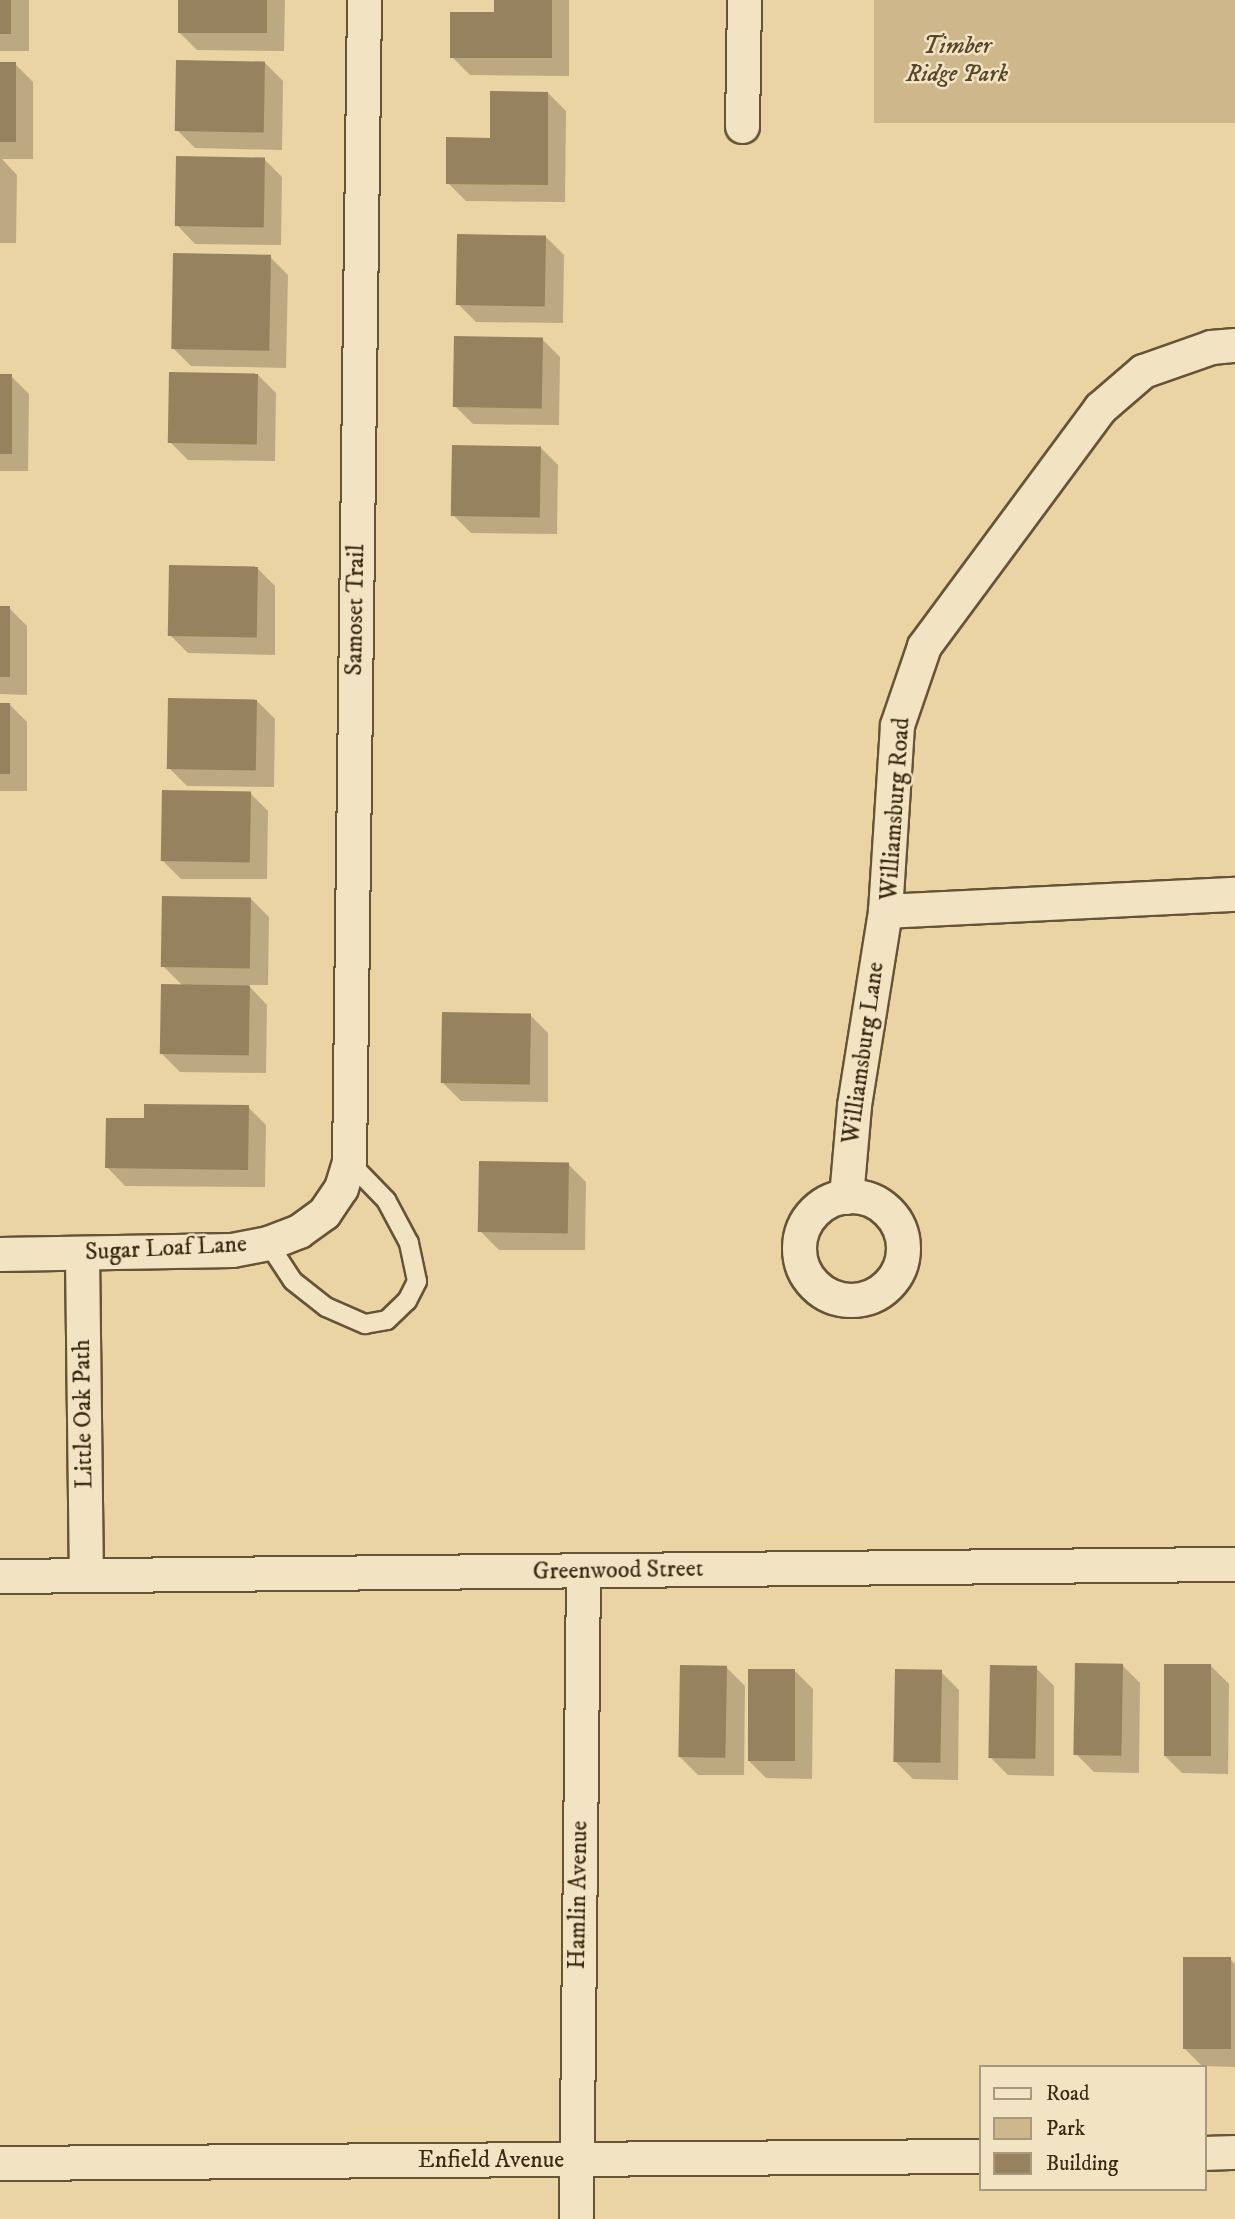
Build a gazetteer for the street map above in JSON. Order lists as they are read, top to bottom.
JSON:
{
  "streets": {
    "street": [
      "Samoset Trail",
      "Williamsburg Road",
      "Williamsburg Lane",
      "Sugar Loaf Lane",
      "Little Oak Path",
      "Greenwood Street",
      "Hamlin Avenue",
      "Enfield Avenue"
    ]
  },
  "crossings": [
    ["Samoset Trail", "Sugar Loaf Lane"],
    ["Williamsburg Road", "Williamsburg Lane"],
    ["Sugar Loaf Lane", "Little Oak Path"],
    ["Little Oak Path", "Greenwood Street"],
    ["Greenwood Street", "Hamlin Avenue"],
    ["Hamlin Avenue", "Enfield Avenue"]
  ],
  "parks": ["Timber Ridge Park"],
  "legend": ["Road", "Park", "Building"]
}
